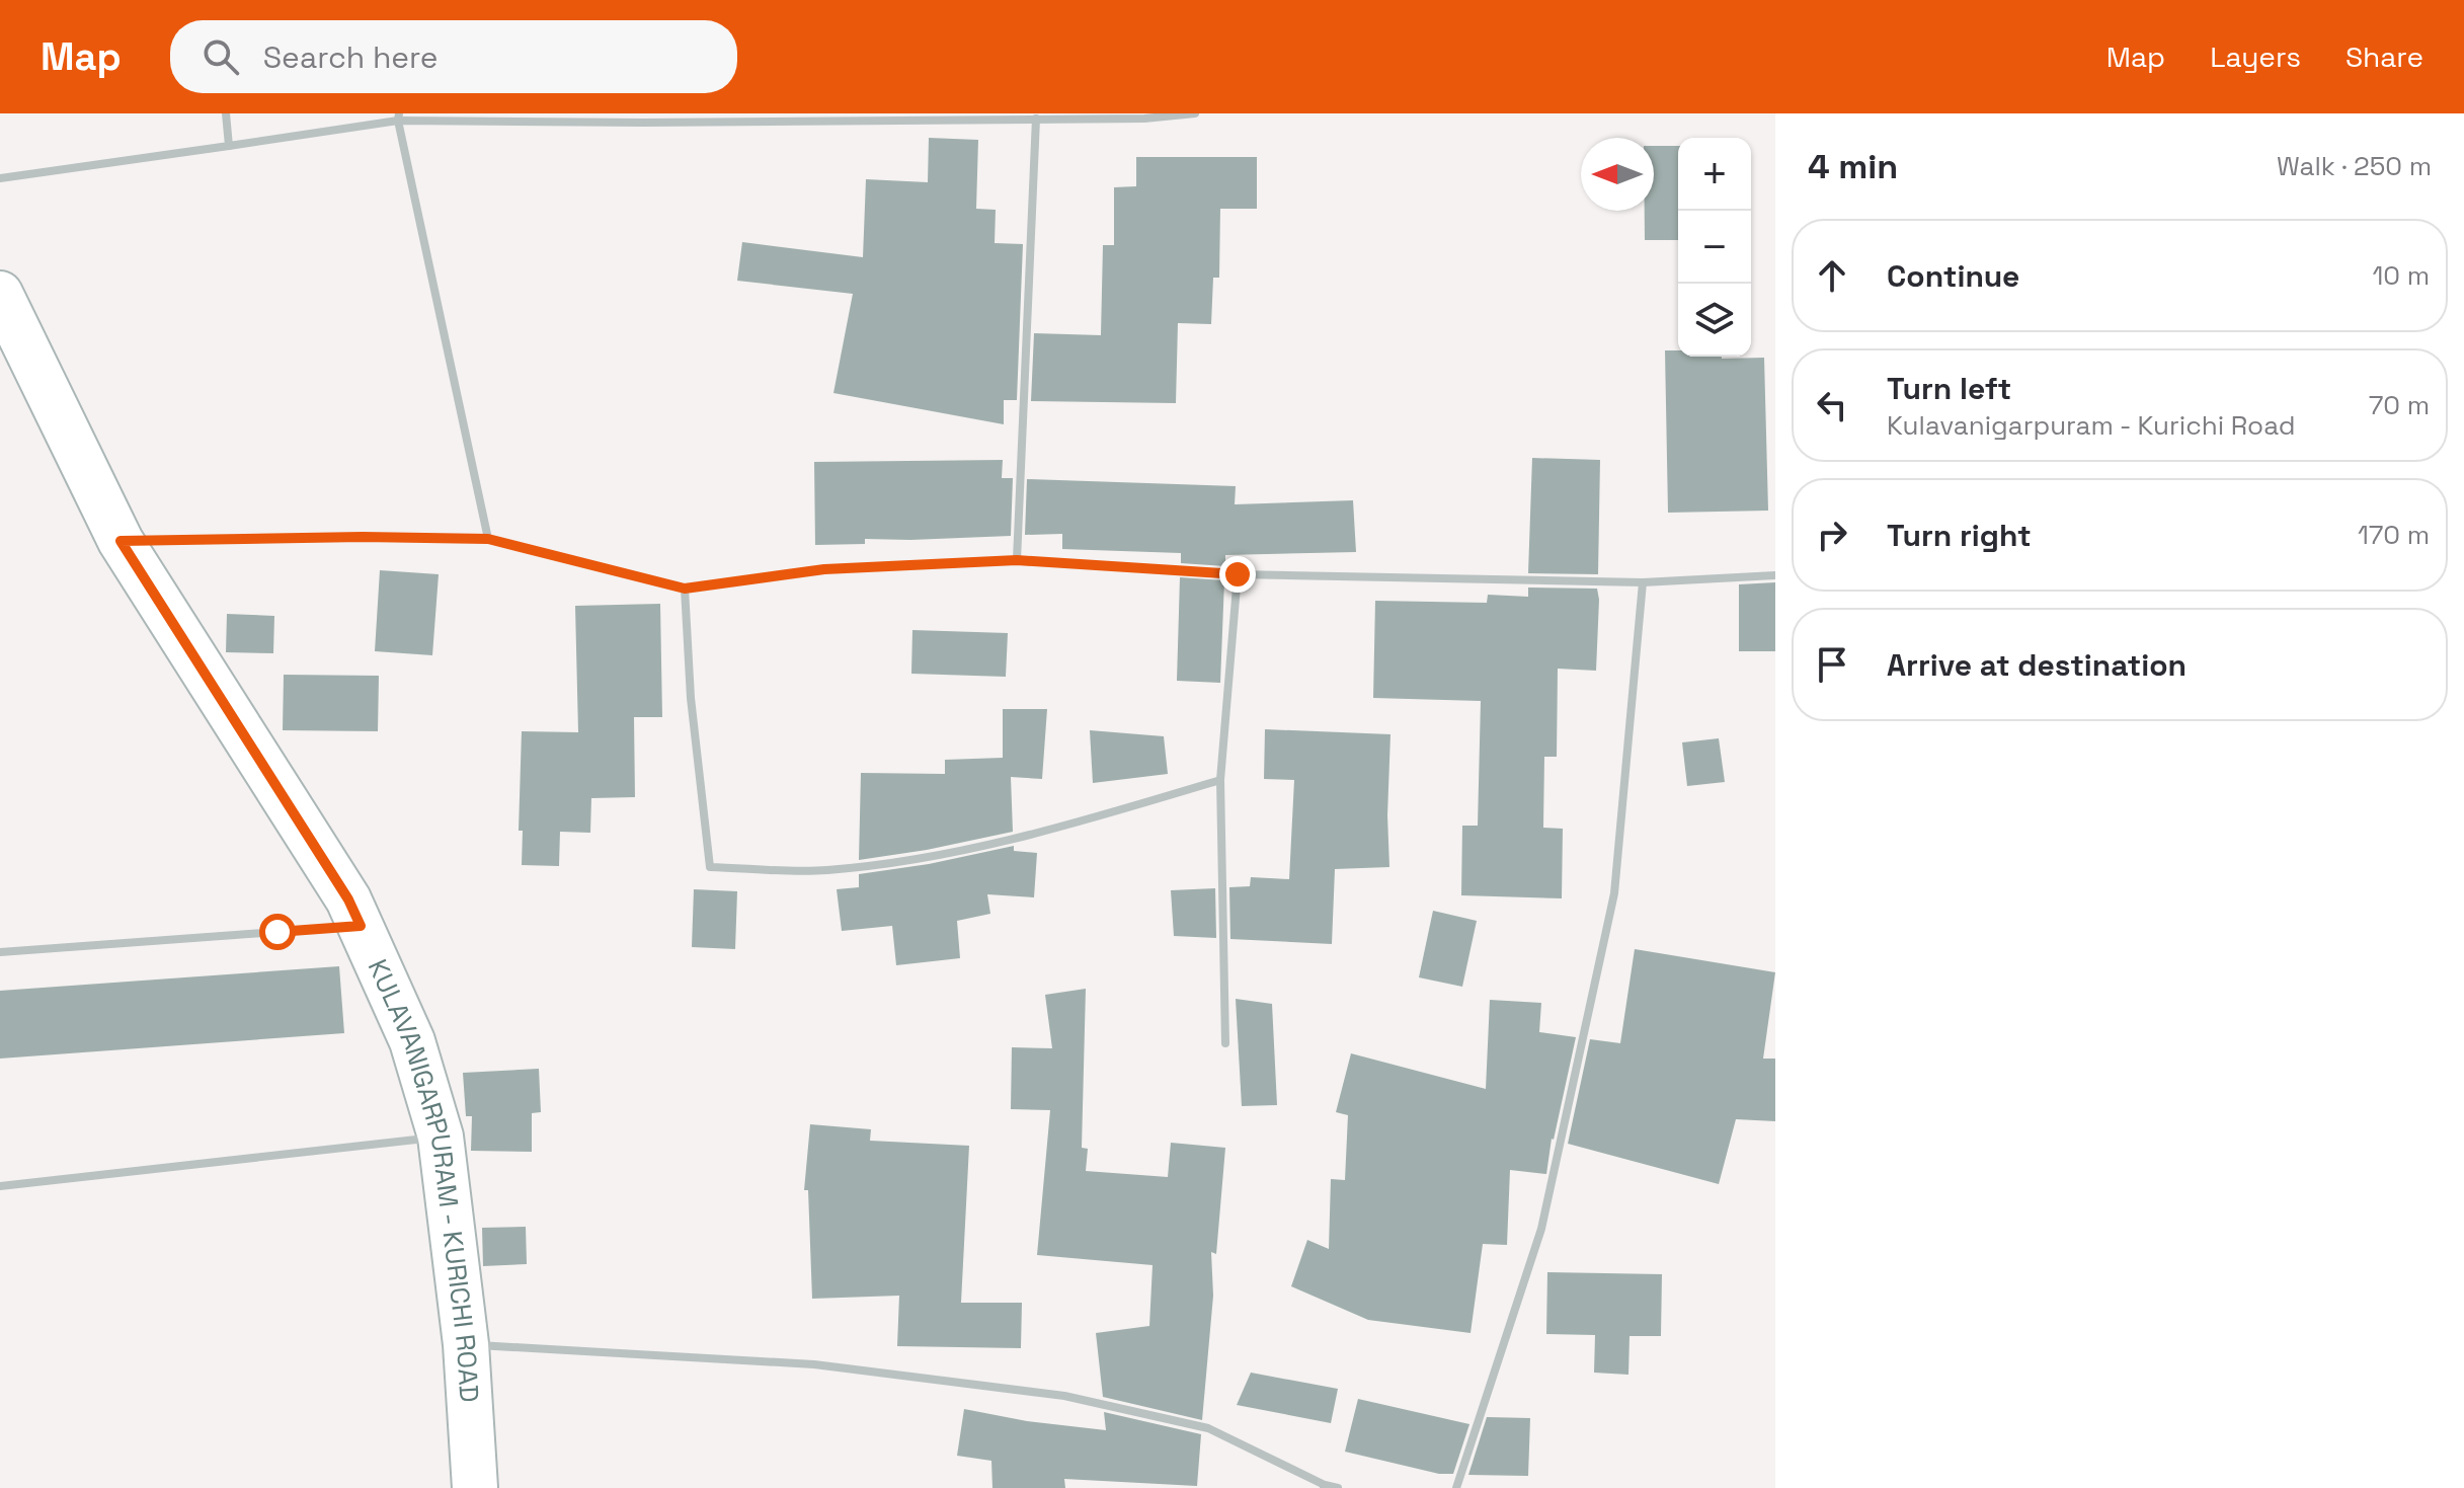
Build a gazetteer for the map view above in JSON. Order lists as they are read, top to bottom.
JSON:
{
  "streets": {
    "main road": ["KULAVANIGARPURAM - KURICHI ROAD"]
  },
  "north": "left",
  "page": {
    "header": "Map",
    "search": "Search here",
    "nav": ["Map", "Layers", "Share"],
    "heading": ["4 min", "Walk · 250 m"],
    "map_buttons": ["+", "−"],
    "list": [
      ["Continue", "10 m"],
      ["Turn left", "Kulavanigarpuram - Kurichi Road", "70 m"],
      ["Turn right", "170 m"],
      "Arrive at destination"
    ]
  }
}
